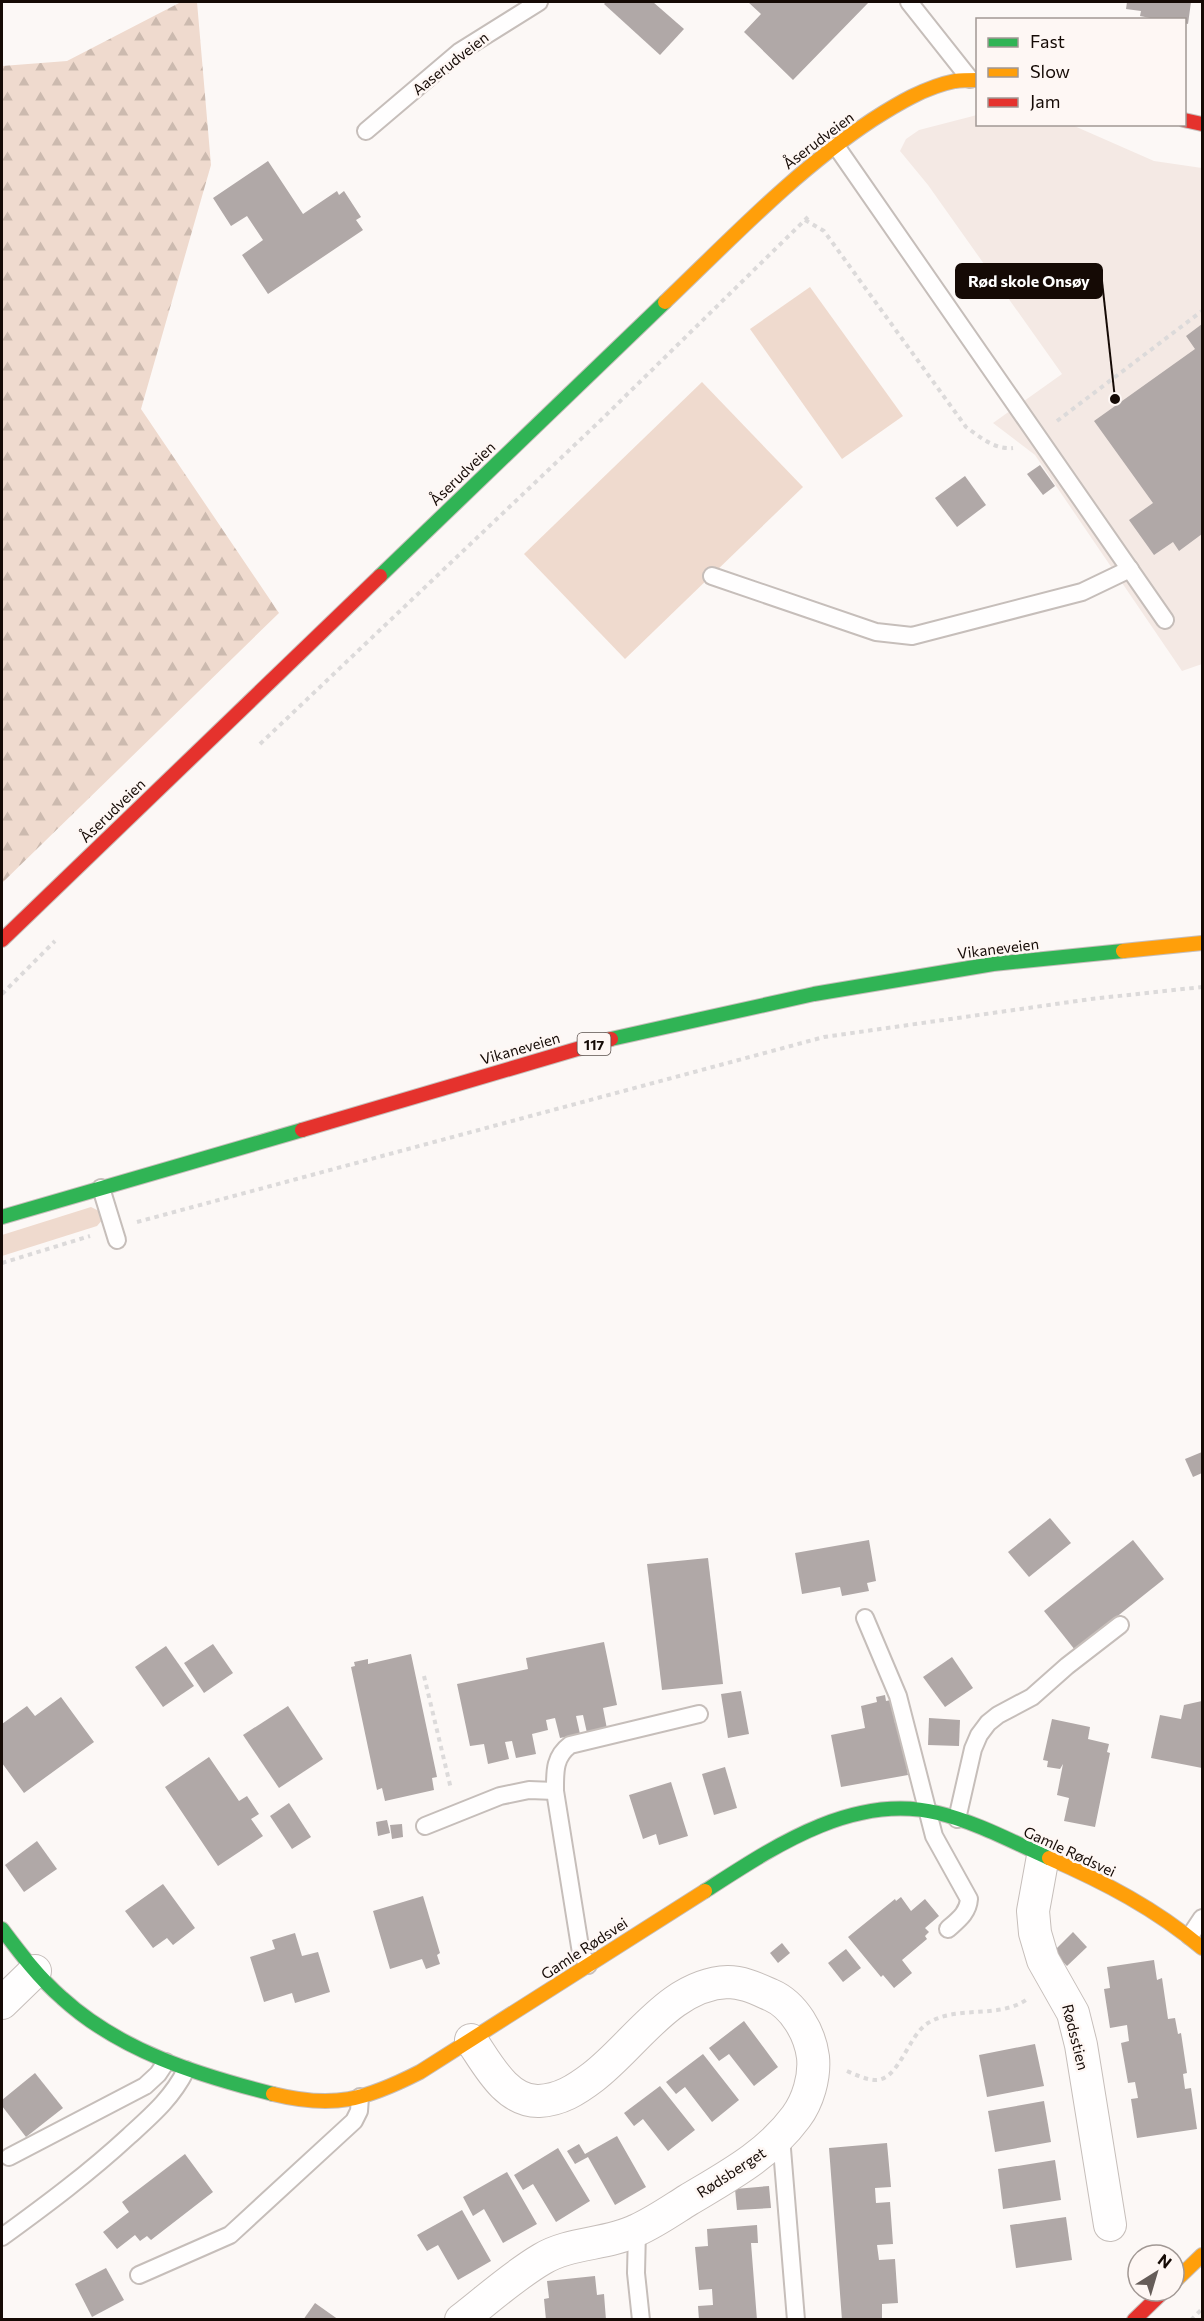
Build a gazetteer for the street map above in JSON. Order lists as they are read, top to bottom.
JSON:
{
  "streets": {
    "street": [
      "Åserudveien",
      "Vikaneveien",
      "117",
      "Gamle Rødsvei",
      "Rødsstien",
      "Rødsberget"
    ],
    "lane": ["Aaserudveien"]
  },
  "crossings": [
    ["Gamle Rødsvei", "Rødsstien"],
    ["Gamle Rødsvei", "Rødsberget"]
  ],
  "places": ["Rød skole Onsøy"],
  "legend": ["Fast", "Slow", "Jam"],
  "north": "top right"
}
